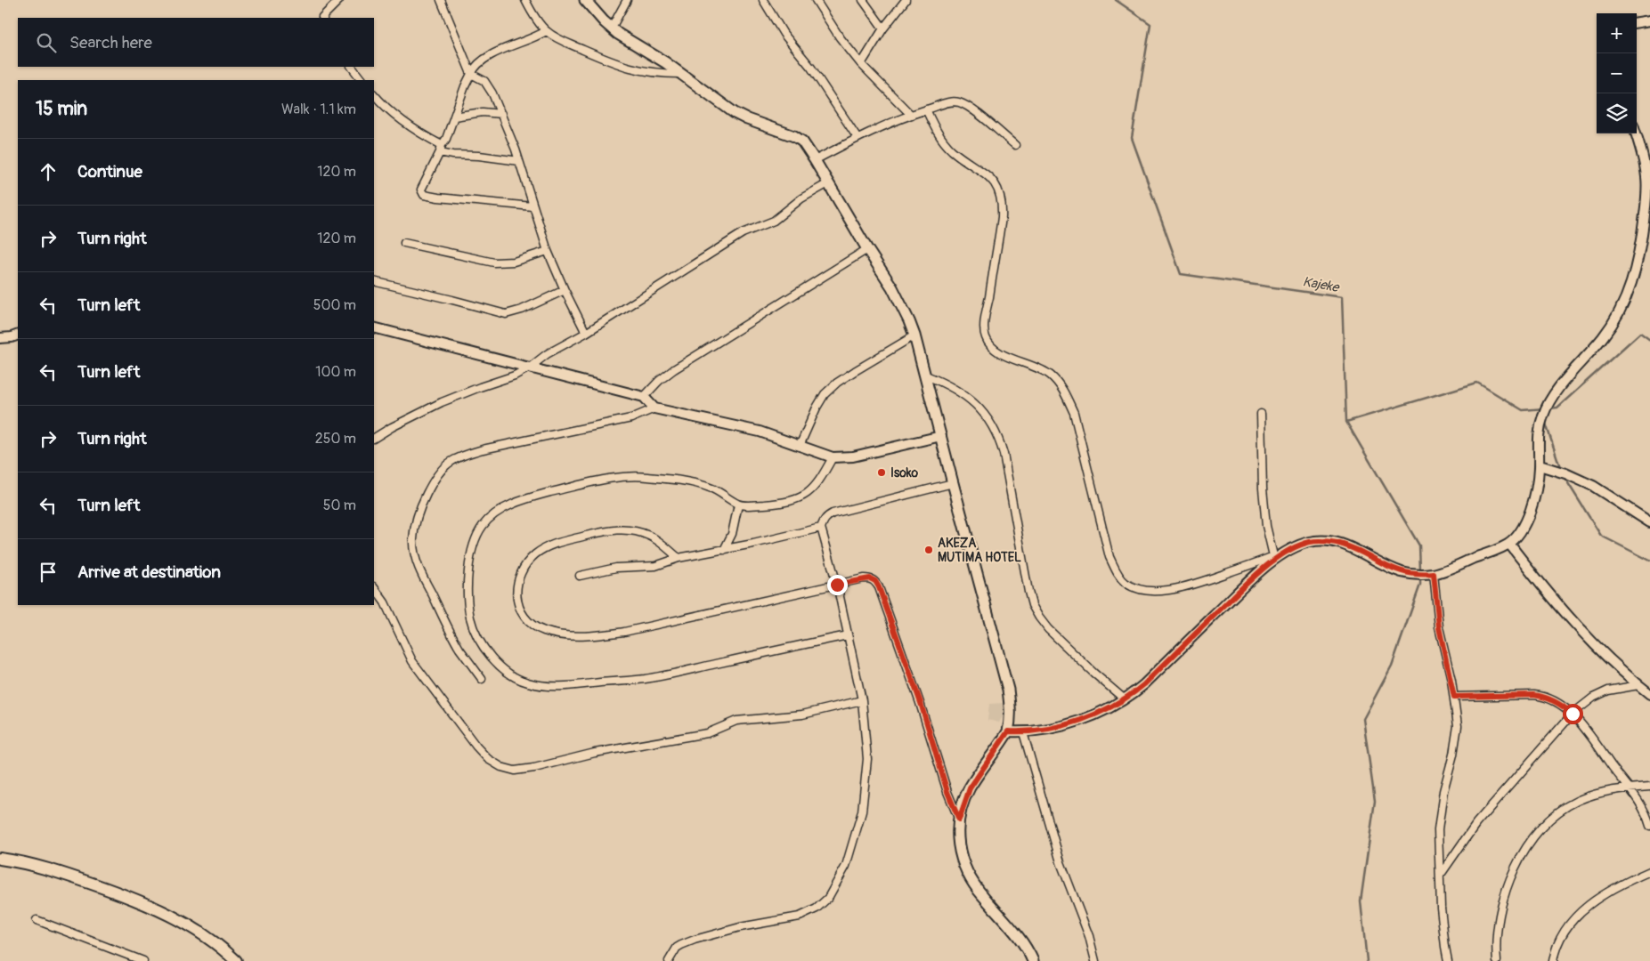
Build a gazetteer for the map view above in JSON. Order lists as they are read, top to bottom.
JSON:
{
  "water": ["Kajeke"],
  "places": ["Isoko", "AKEZA MUTIMA HOTEL"],
  "page": {
    "map_buttons": ["+", "−"],
    "search": "Search here",
    "heading": ["15 min", "Walk · 1.1 km"],
    "list": [
      ["Continue", "120 m"],
      ["Turn right", "120 m"],
      ["Turn left", "500 m"],
      ["Turn left", "100 m"],
      ["Turn right", "250 m"],
      ["Turn left", "50 m"],
      "Arrive at destination"
    ]
  }
}
